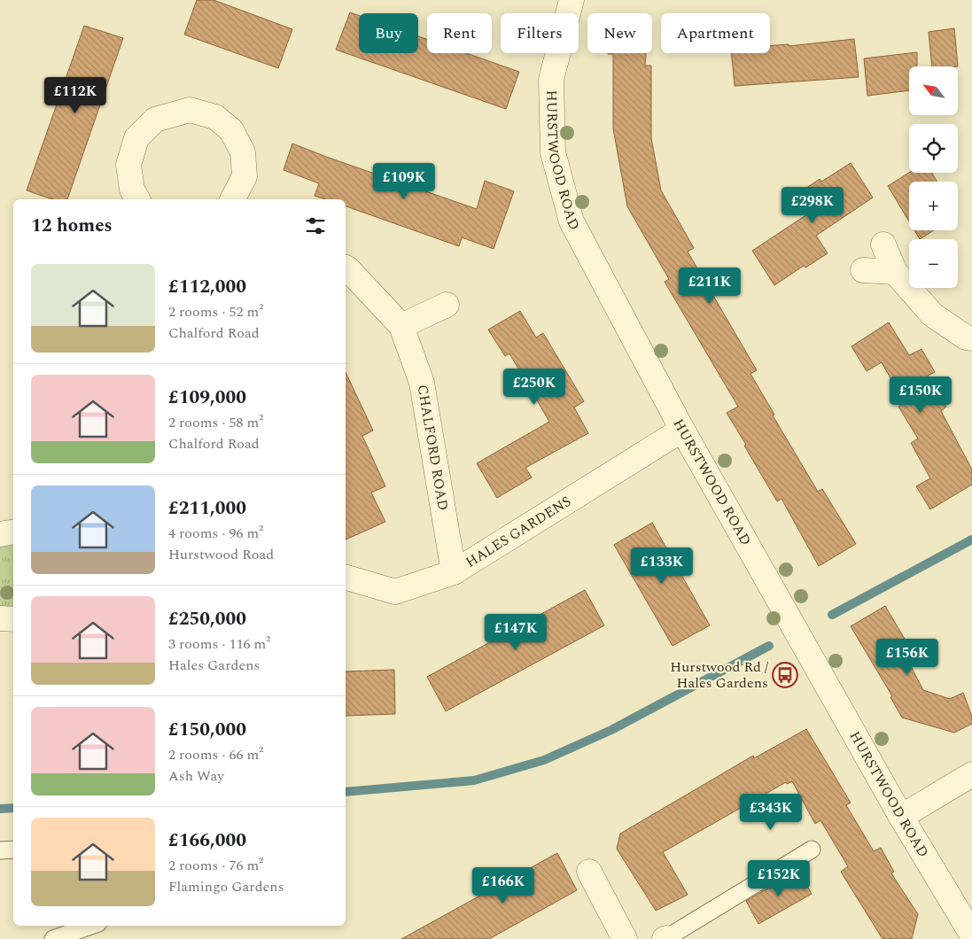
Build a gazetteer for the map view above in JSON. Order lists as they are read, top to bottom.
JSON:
{
  "streets": {
    "street": ["HURSTWOOD ROAD", "CHALFORD ROAD", "HALES GARDENS"]
  },
  "crossings": [
    ["HURSTWOOD ROAD", "HALES GARDENS"],
    ["CHALFORD ROAD", "HALES GARDENS"]
  ],
  "places": {
    "bus stop": ["Hurstwood Rd / Hales Gardens"]
  },
  "north": "top left",
  "page": {
    "chip": [
      "Buy",
      "Rent",
      "Filters",
      "New",
      "Apartment"
    ],
    "map_buttons": ["+", "−"],
    "price": [
      "£112K",
      "£109K",
      "£298K",
      "£211K",
      "£250K",
      "£150K",
      "£133K",
      "£147K",
      "£156K",
      "£343K",
      "£152K",
      "£166K"
    ],
    "heading": "12 homes",
    "list": [
      {
        "name": "£112,000",
        "note": "2 rooms · 52 m² · Chalford Road"
      },
      {
        "name": "£109,000",
        "note": "2 rooms · 58 m² · Chalford Road"
      },
      {
        "name": "£211,000",
        "note": "4 rooms · 96 m² · Hurstwood Road"
      },
      {
        "name": "£250,000",
        "note": "3 rooms · 116 m² · Hales Gardens"
      },
      {
        "name": "£150,000",
        "note": "2 rooms · 66 m² · Ash Way"
      },
      {
        "name": "£166,000",
        "note": "2 rooms · 76 m² · Flamingo Gardens"
      }
    ]
  }
}
